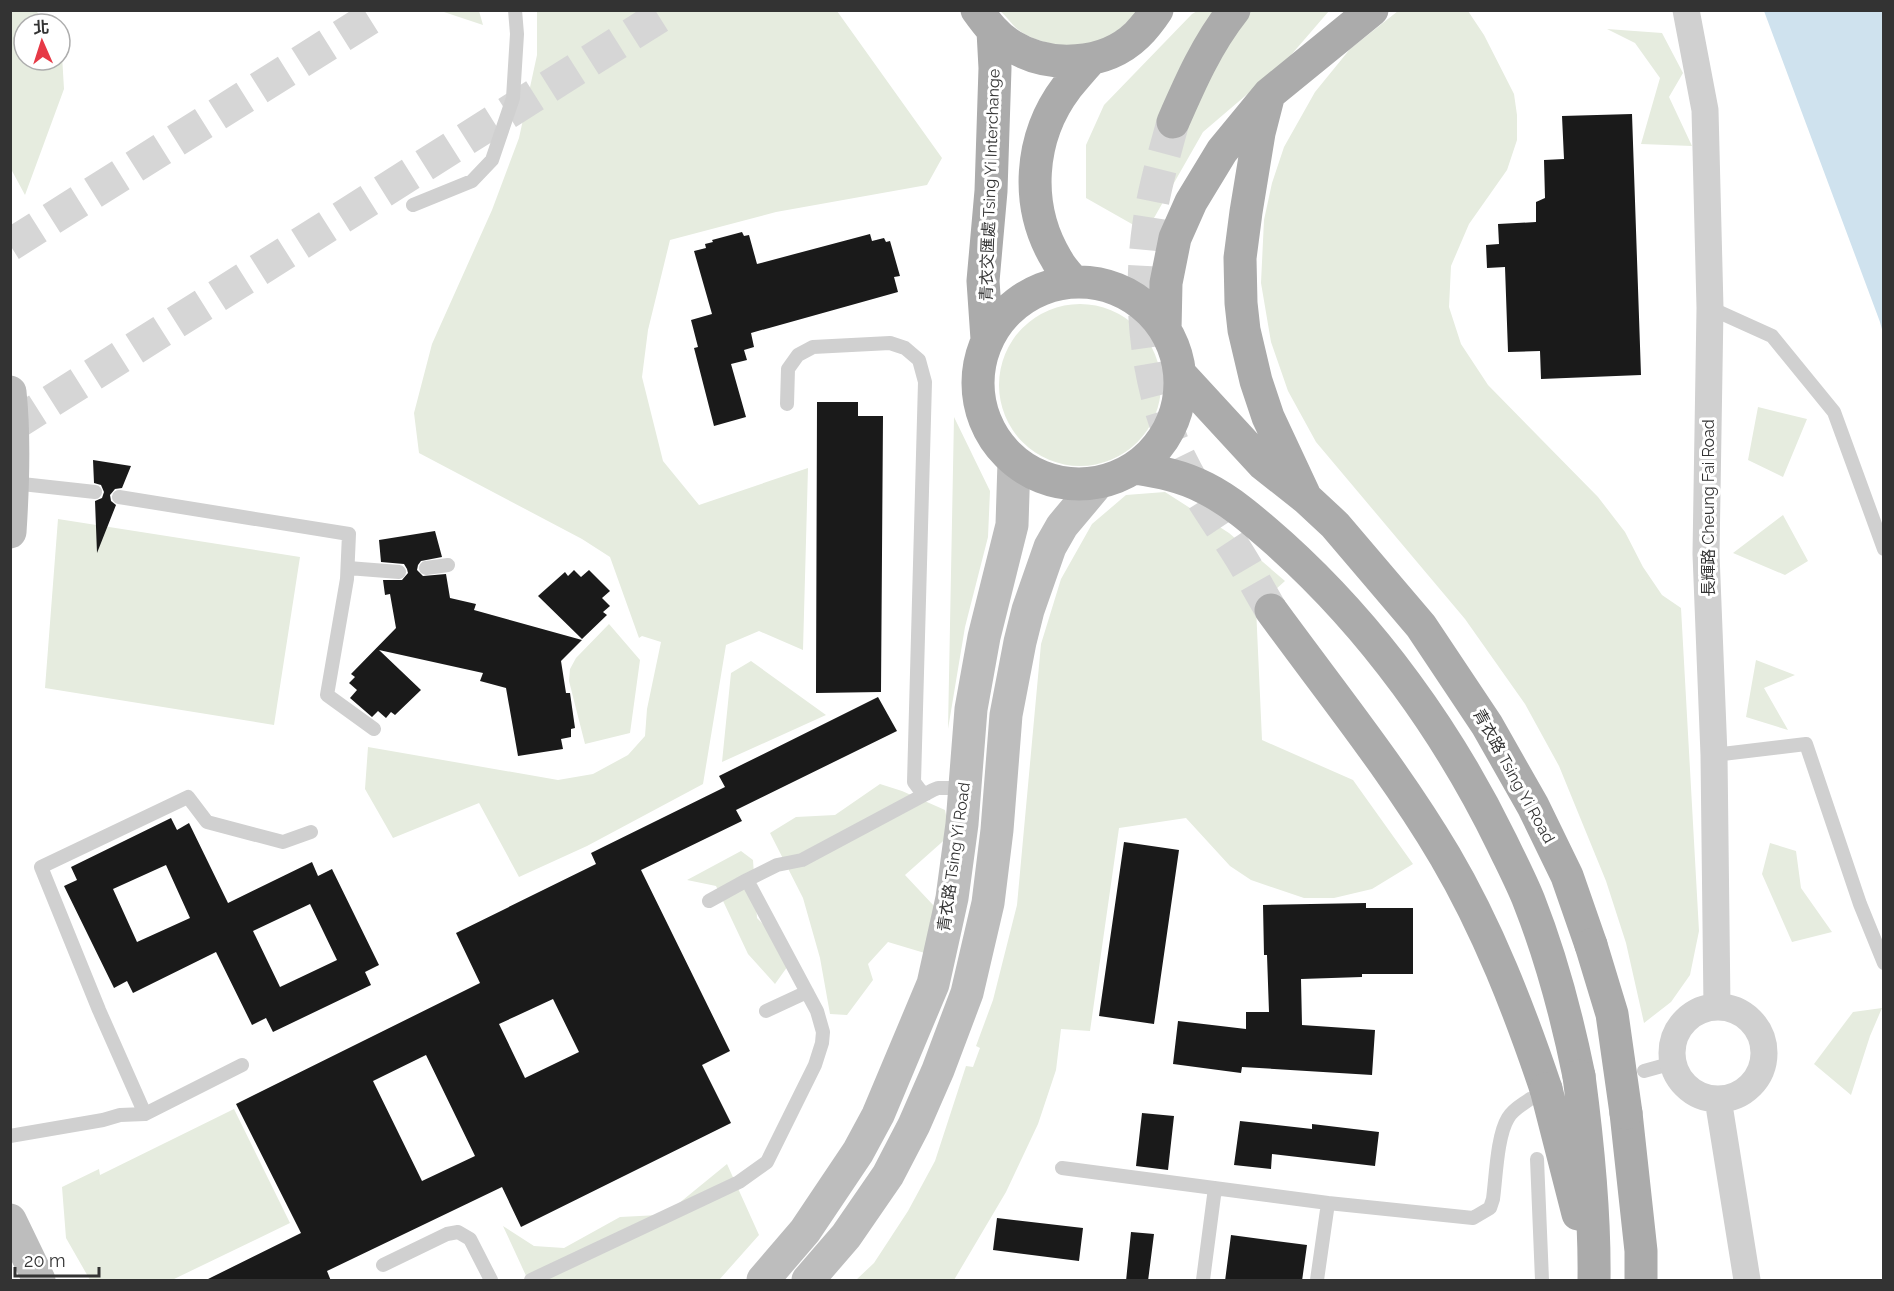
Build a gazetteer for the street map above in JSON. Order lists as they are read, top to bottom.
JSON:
{
  "streets": {
    "main road": ["青衣交匯處 Tsing Yi Interchange", "青衣路 Tsing Yi Road"],
    "street": ["長輝路 Cheung Fai Road"]
  },
  "crossings": [
    ["青衣交匯處 Tsing Yi Interchange", "青衣路 Tsing Yi Road"]
  ],
  "scale_bar": "20 m",
  "north": "top"
}
